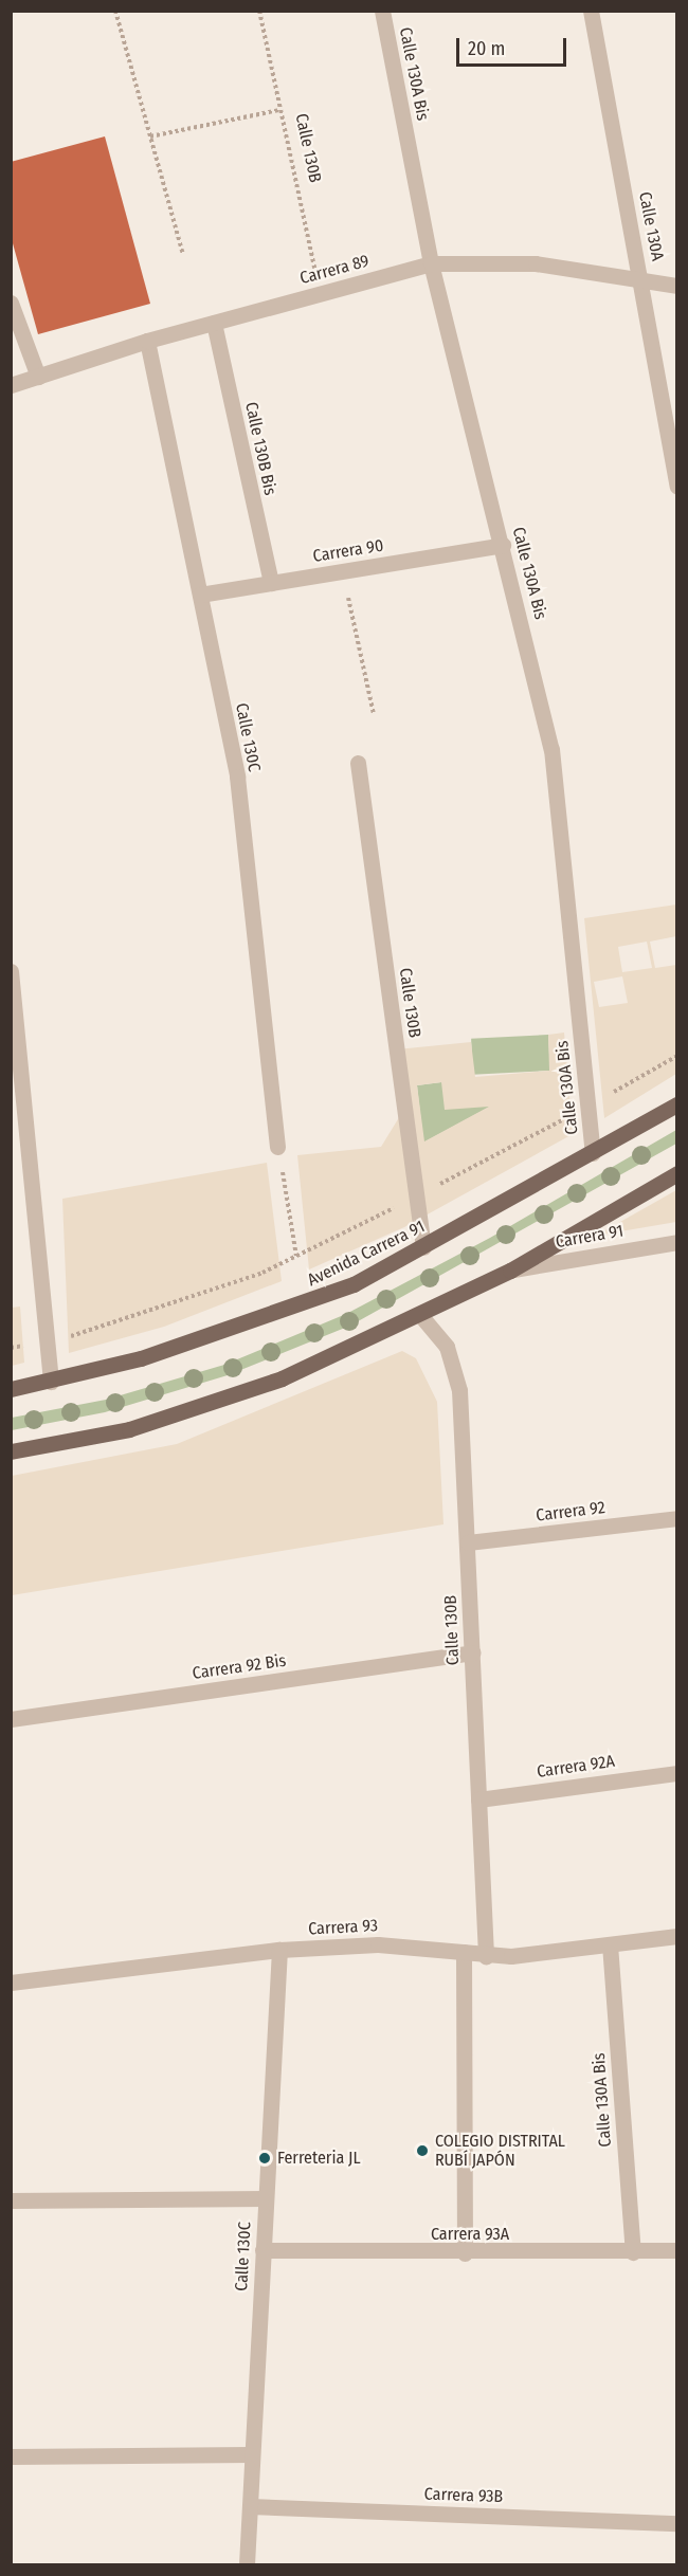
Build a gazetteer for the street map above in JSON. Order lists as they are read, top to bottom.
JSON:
{
  "streets": {
    "main road": ["Avenida Carrera 91"],
    "street": [
      "Calle 130A Bis",
      "Calle 130B",
      "Calle 130A",
      "Carrera 89",
      "Calle 130B Bis",
      "Carrera 90",
      "Calle 130C",
      "Carrera 91",
      "Carrera 92",
      "Carrera 92 Bis",
      "Carrera 92A",
      "Carrera 93",
      "Carrera 93A",
      "Carrera 93B"
    ]
  },
  "crossings": [
    ["Calle 130A Bis", "Carrera 89"],
    ["Calle 130A Bis", "Carrera 90"],
    ["Calle 130A Bis", "Avenida Carrera 91"],
    ["Calle 130A Bis", "Carrera 93"],
    ["Calle 130A Bis", "Carrera 93A"],
    ["Calle 130B", "Carrera 89"],
    ["Calle 130B", "Avenida Carrera 91"],
    ["Calle 130B", "Carrera 92"],
    ["Calle 130B", "Carrera 92 Bis"],
    ["Calle 130B", "Carrera 92A"],
    ["Calle 130B", "Carrera 93"],
    ["Calle 130A", "Carrera 89"],
    ["Carrera 89", "Calle 130B Bis"],
    ["Carrera 89", "Calle 130C"],
    ["Calle 130B Bis", "Carrera 90"],
    ["Carrera 90", "Calle 130C"],
    ["Calle 130C", "Carrera 93"],
    ["Calle 130C", "Carrera 93A"],
    ["Calle 130C", "Carrera 93B"]
  ],
  "places": ["COLEGIO DISTRITAL RUBÍ JAPÓN", "Ferreteria JL"],
  "scale_bar": "20 m"
}
